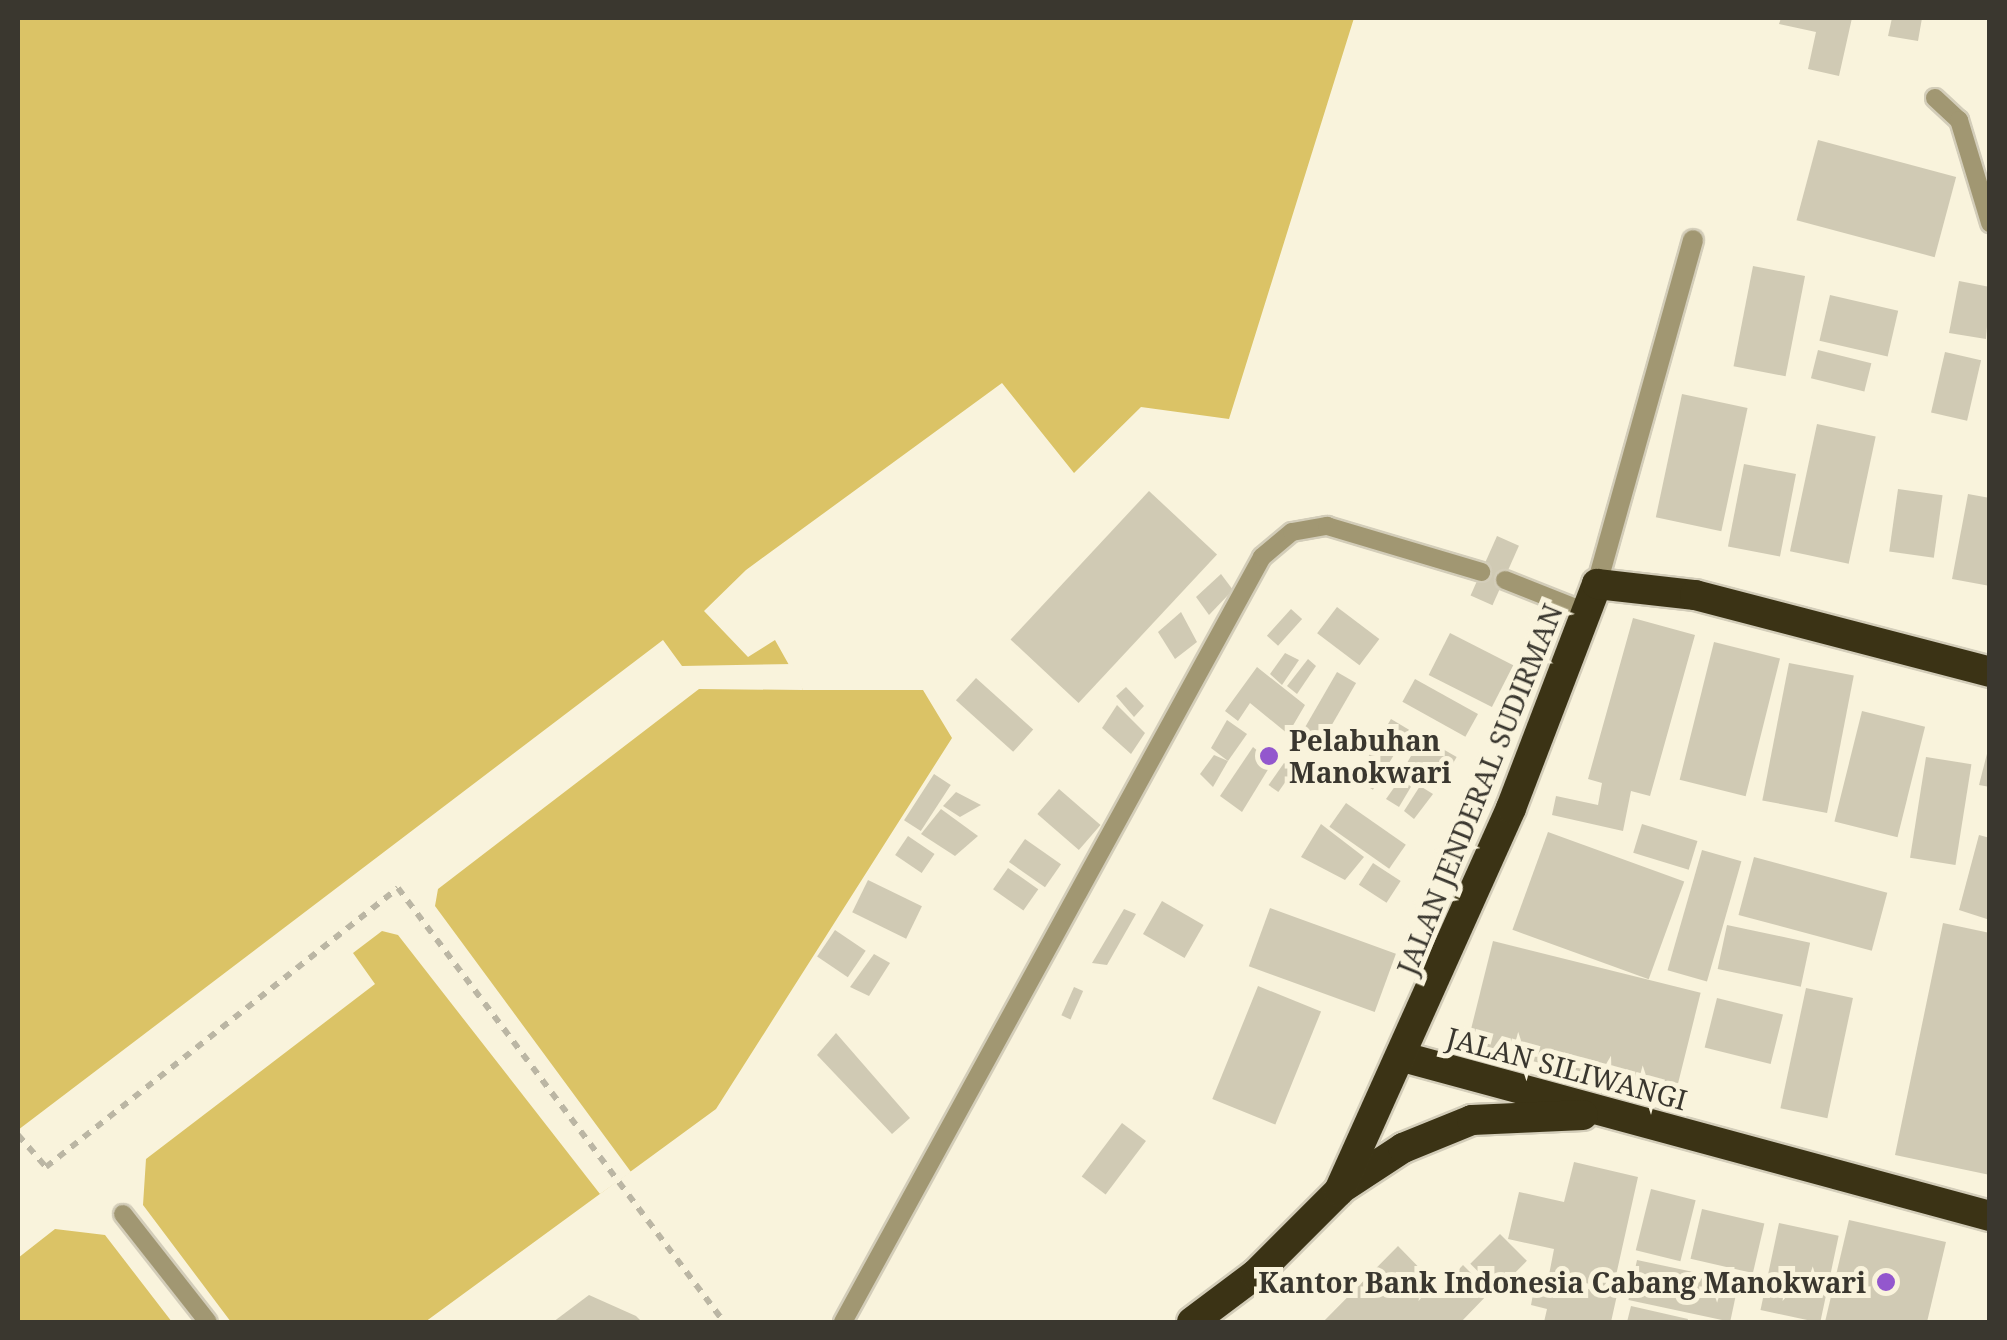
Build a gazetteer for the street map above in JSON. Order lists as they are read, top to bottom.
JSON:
{
  "streets": {
    "highway": ["JALAN JENDERAL SUDIRMAN", "JALAN SILIWANGI"]
  },
  "crossings": [
    ["JALAN JENDERAL SUDIRMAN", "JALAN SILIWANGI"]
  ],
  "places": ["Pelabuhan Manokwari", "Kantor Bank Indonesia Cabang Manokwari"]
}
